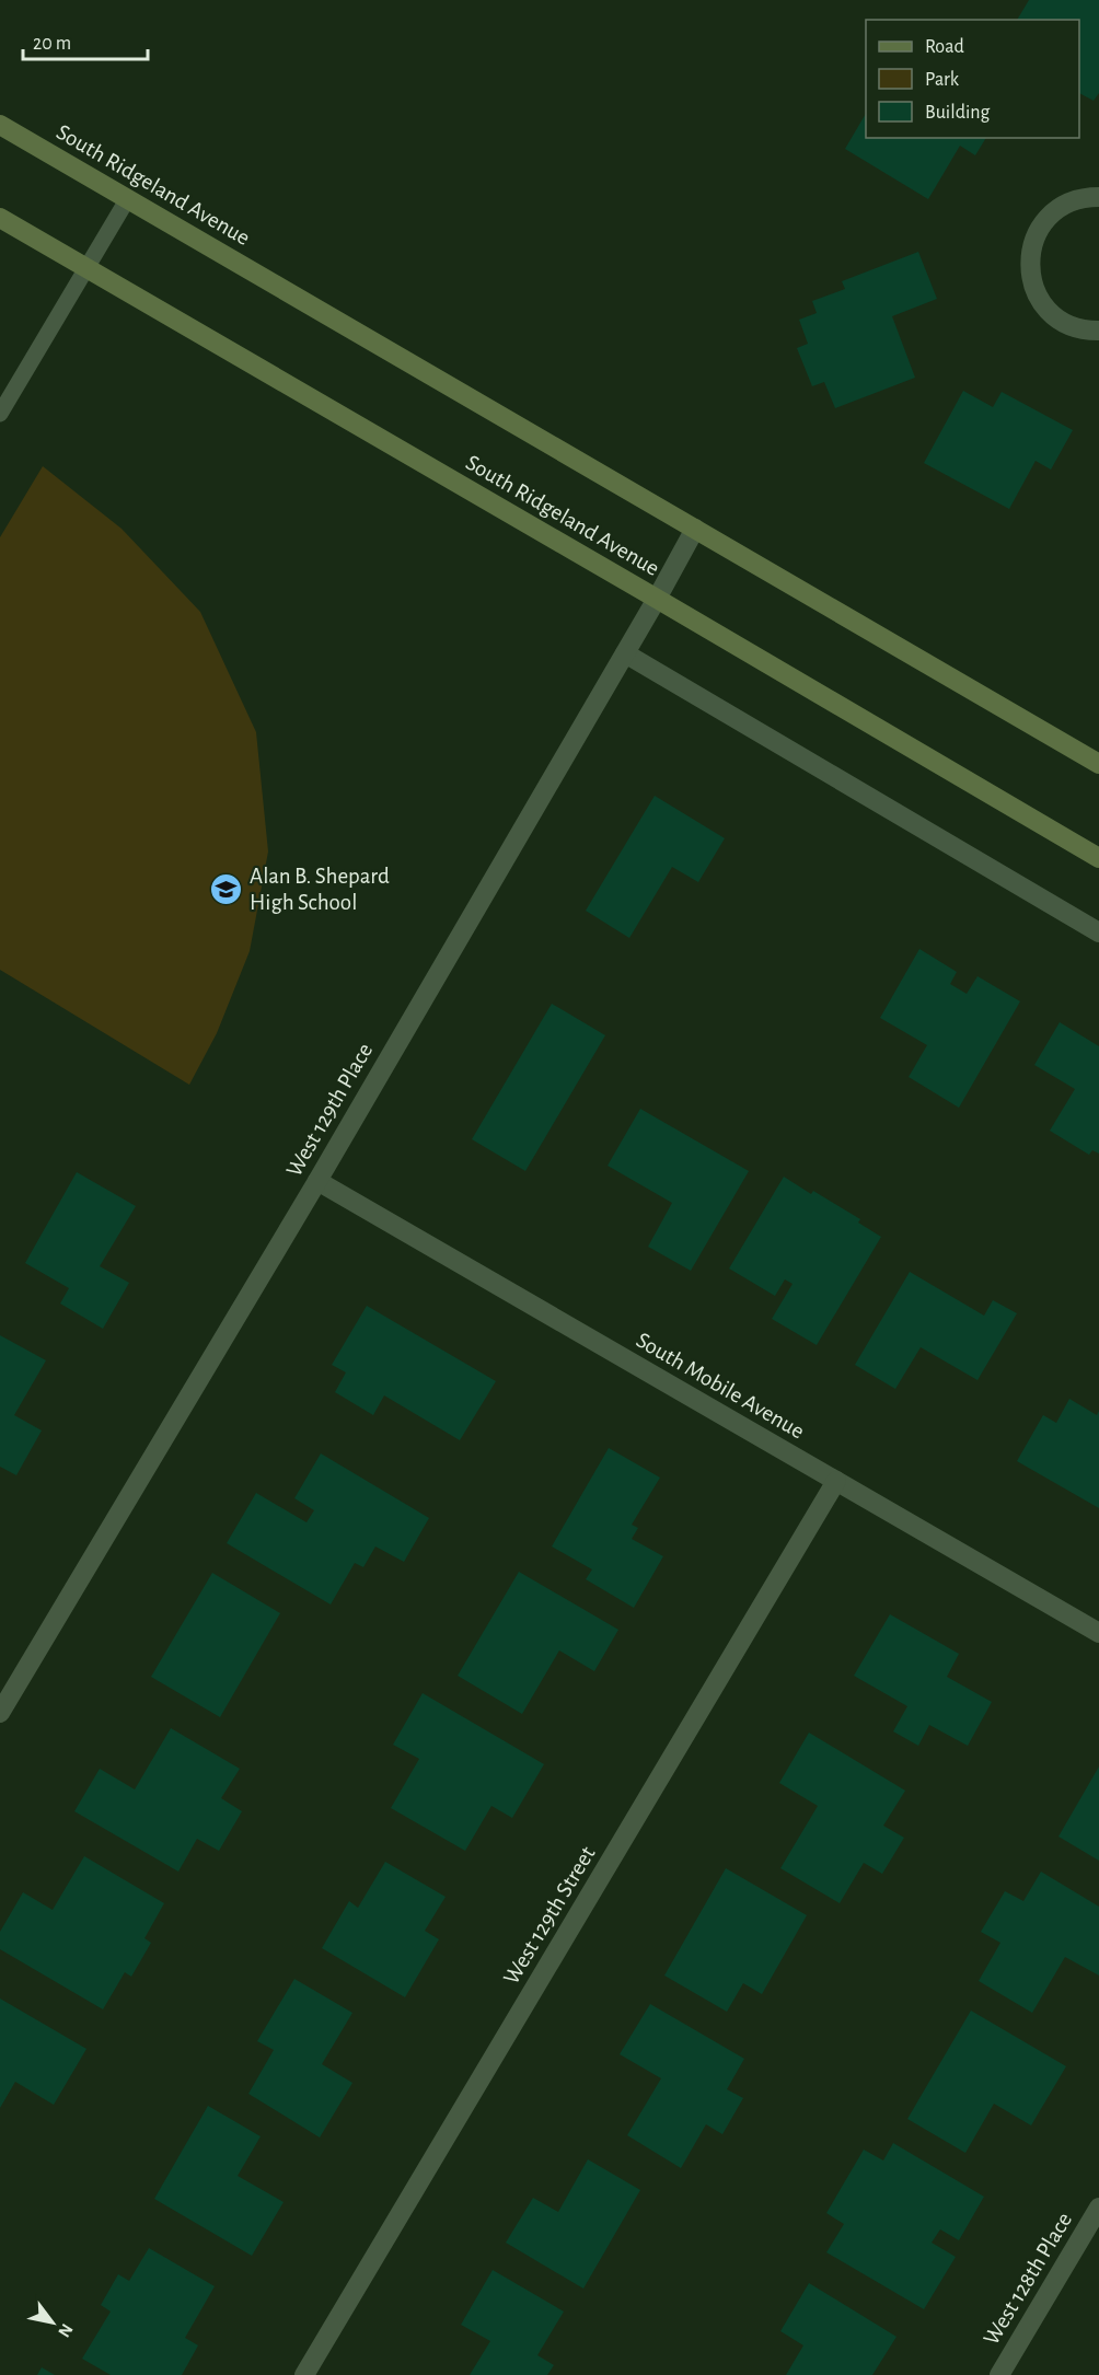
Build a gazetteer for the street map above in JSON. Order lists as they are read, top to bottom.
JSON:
{
  "streets": {
    "main road": ["South Ridgeland Avenue"],
    "street": [
      "West 129th Place",
      "South Mobile Avenue",
      "West 129th Street",
      "West 128th Place"
    ]
  },
  "crossings": [
    ["South Ridgeland Avenue", "West 129th Place"],
    ["West 129th Place", "South Mobile Avenue"],
    ["South Mobile Avenue", "West 129th Street"]
  ],
  "places": {
    "school or university": ["Alan B. Shepard High School"]
  },
  "legend": ["Road", "Park", "Building"],
  "scale_bar": "20 m",
  "north": "bottom right"
}
